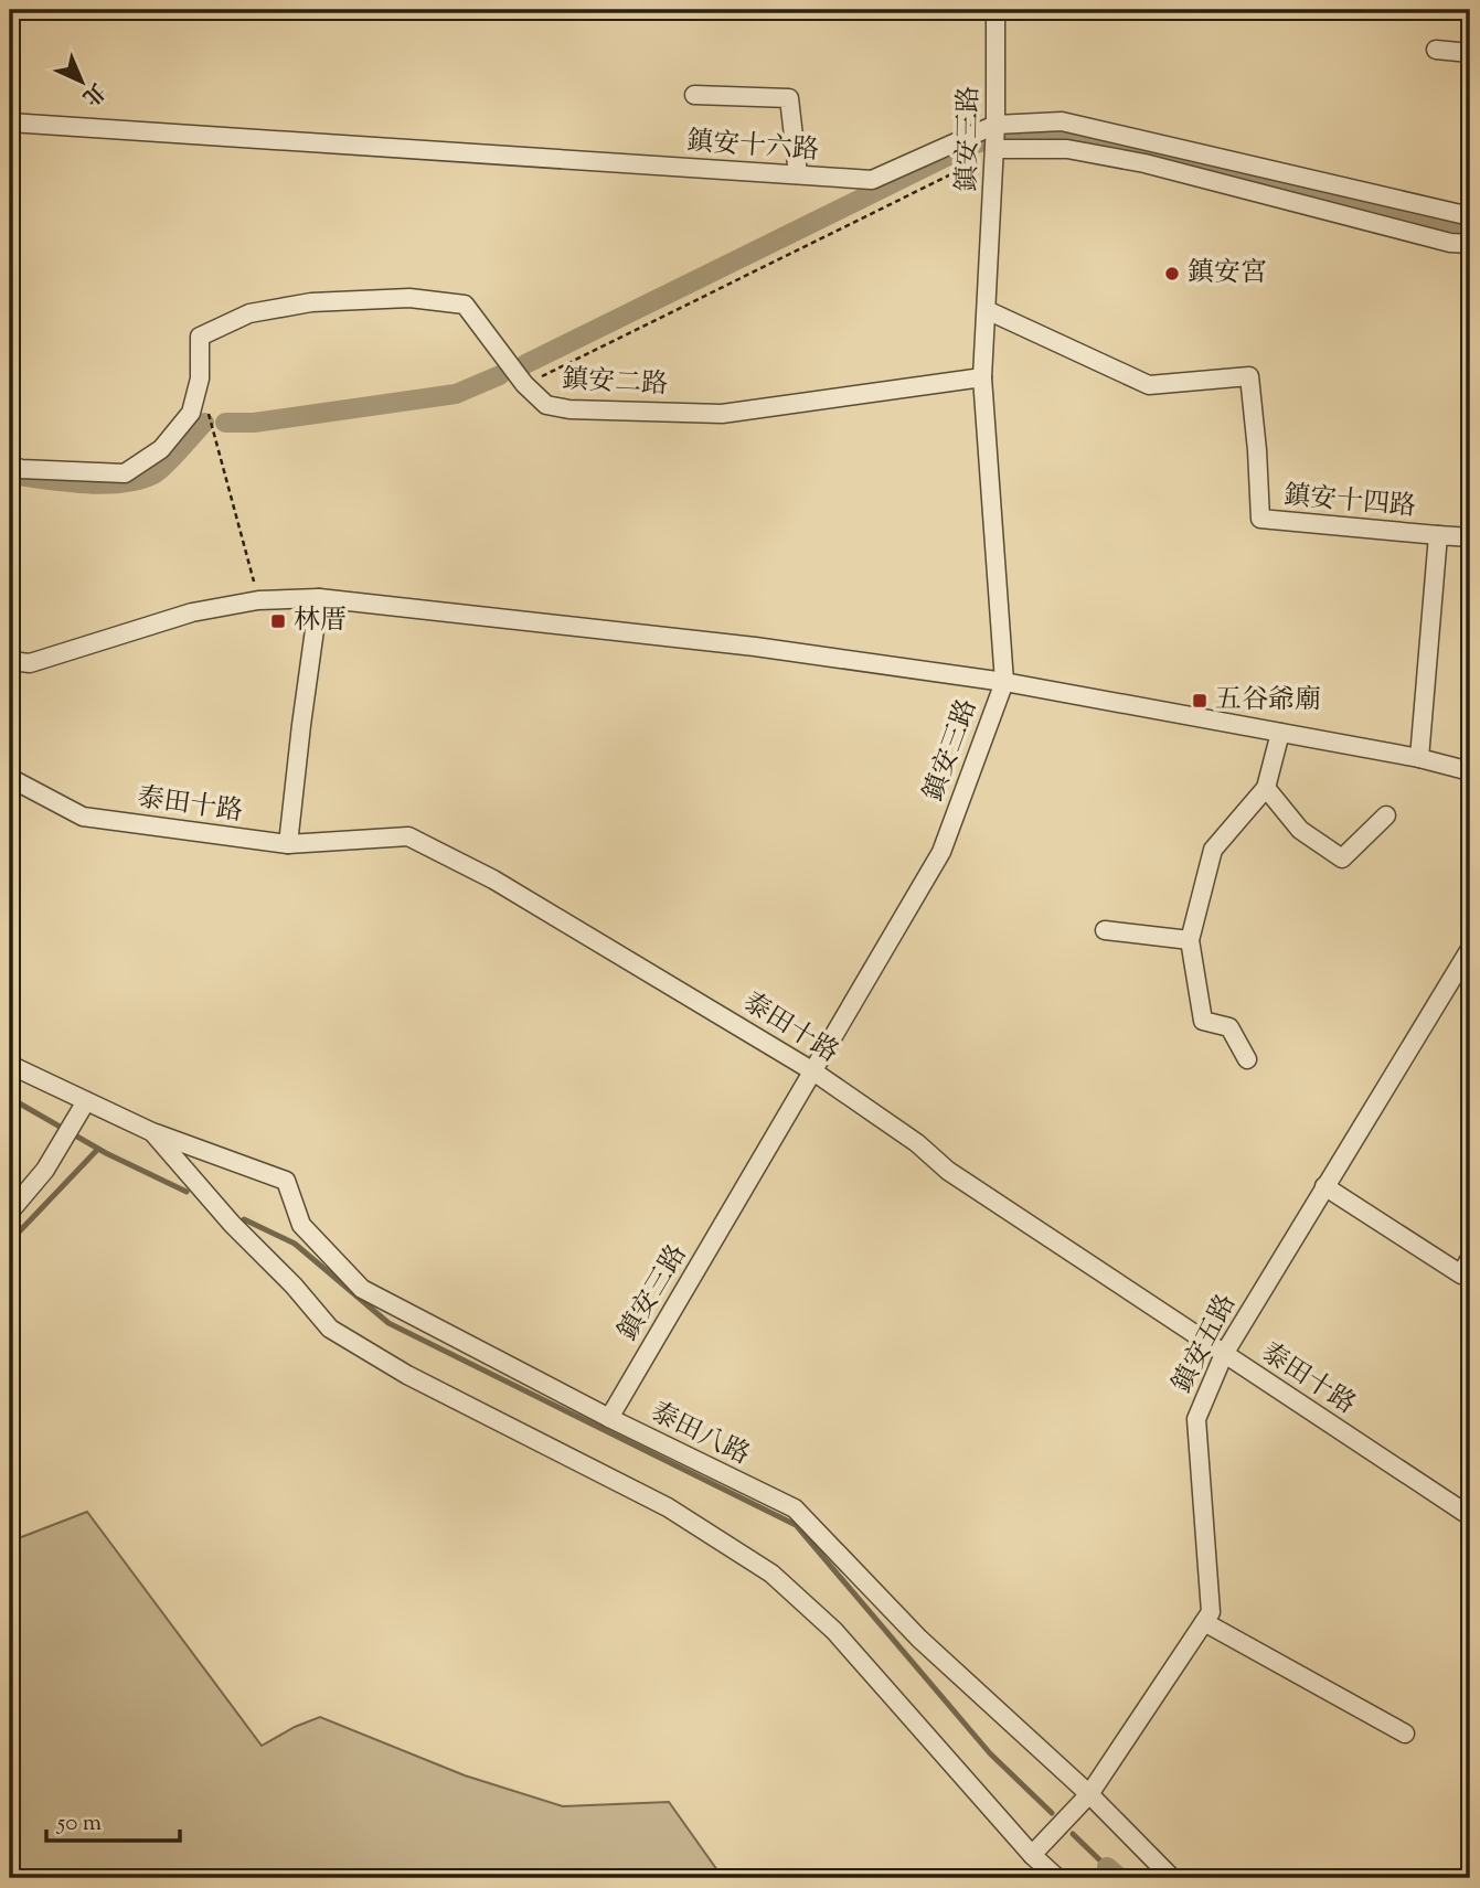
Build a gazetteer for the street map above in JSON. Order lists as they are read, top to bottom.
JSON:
{
  "streets": {
    "street": [
      "鎮安三路",
      "鎮安十六路",
      "鎮安二路",
      "鎮安十四路",
      "泰田十路",
      "鎮安五路",
      "泰田八路"
    ]
  },
  "crossings": [
    ["鎮安三路", "鎮安十六路"],
    ["鎮安三路", "鎮安二路"],
    ["鎮安三路", "鎮安十四路"],
    ["鎮安三路", "泰田十路"],
    ["鎮安三路", "泰田八路"],
    ["泰田十路", "鎮安五路"],
    ["鎮安五路", "泰田八路"]
  ],
  "places": {
    "other": ["鎮安宮"],
    "transit": ["林厝", "五谷爺廟"]
  },
  "scale_bar": "50 m",
  "north": "bottom right"
}
